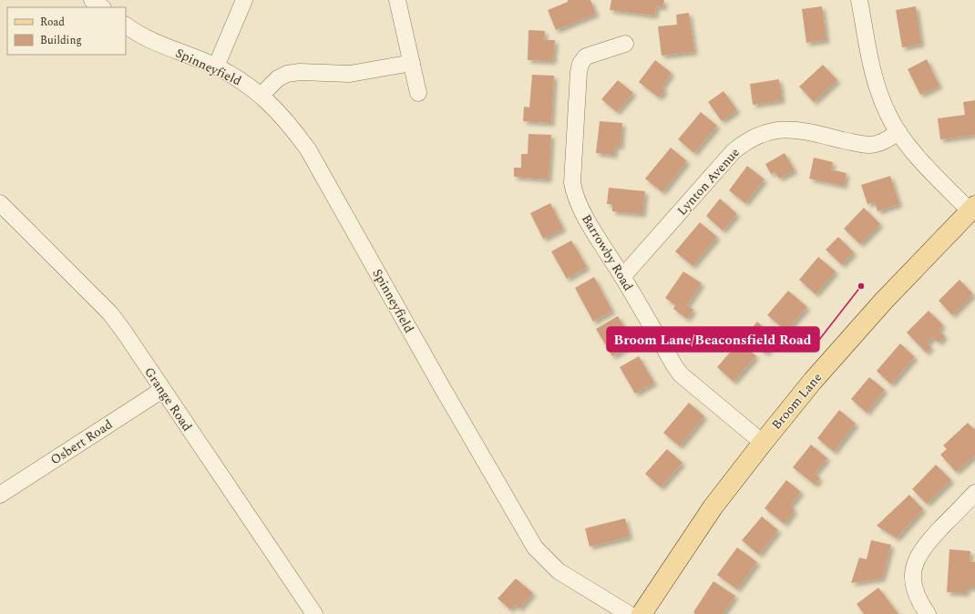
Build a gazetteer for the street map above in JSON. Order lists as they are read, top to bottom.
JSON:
{
  "streets": {
    "main road": ["Broom Lane"],
    "street": [
      "Spinneyfield",
      "Lynton Avenue",
      "Barrowby Road",
      "Grange Road",
      "Osbert Road"
    ]
  },
  "crossings": [
    ["Lynton Avenue", "Barrowby Road"],
    ["Barrowby Road", "Broom Lane"],
    ["Grange Road", "Osbert Road"]
  ],
  "places": ["Broom Lane/Beaconsfield Road"],
  "legend": ["Road", "Building"]
}
